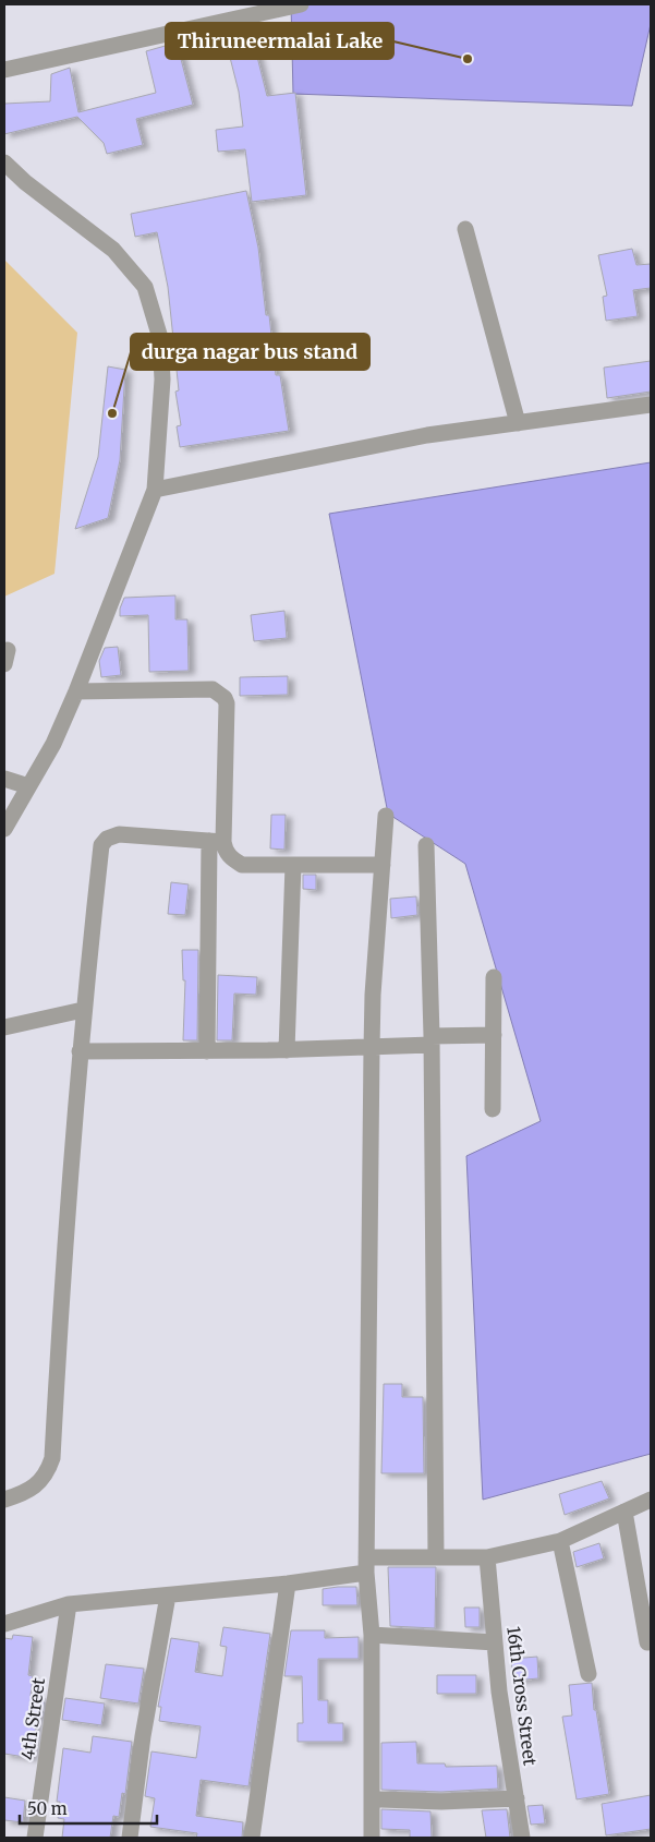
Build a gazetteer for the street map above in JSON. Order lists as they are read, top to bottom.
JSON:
{
  "streets": {
    "street": ["16th Cross Street", "4th Street"]
  },
  "places": ["Thiruneermalai Lake", "durga nagar bus stand"],
  "scale_bar": "50 m"
}
